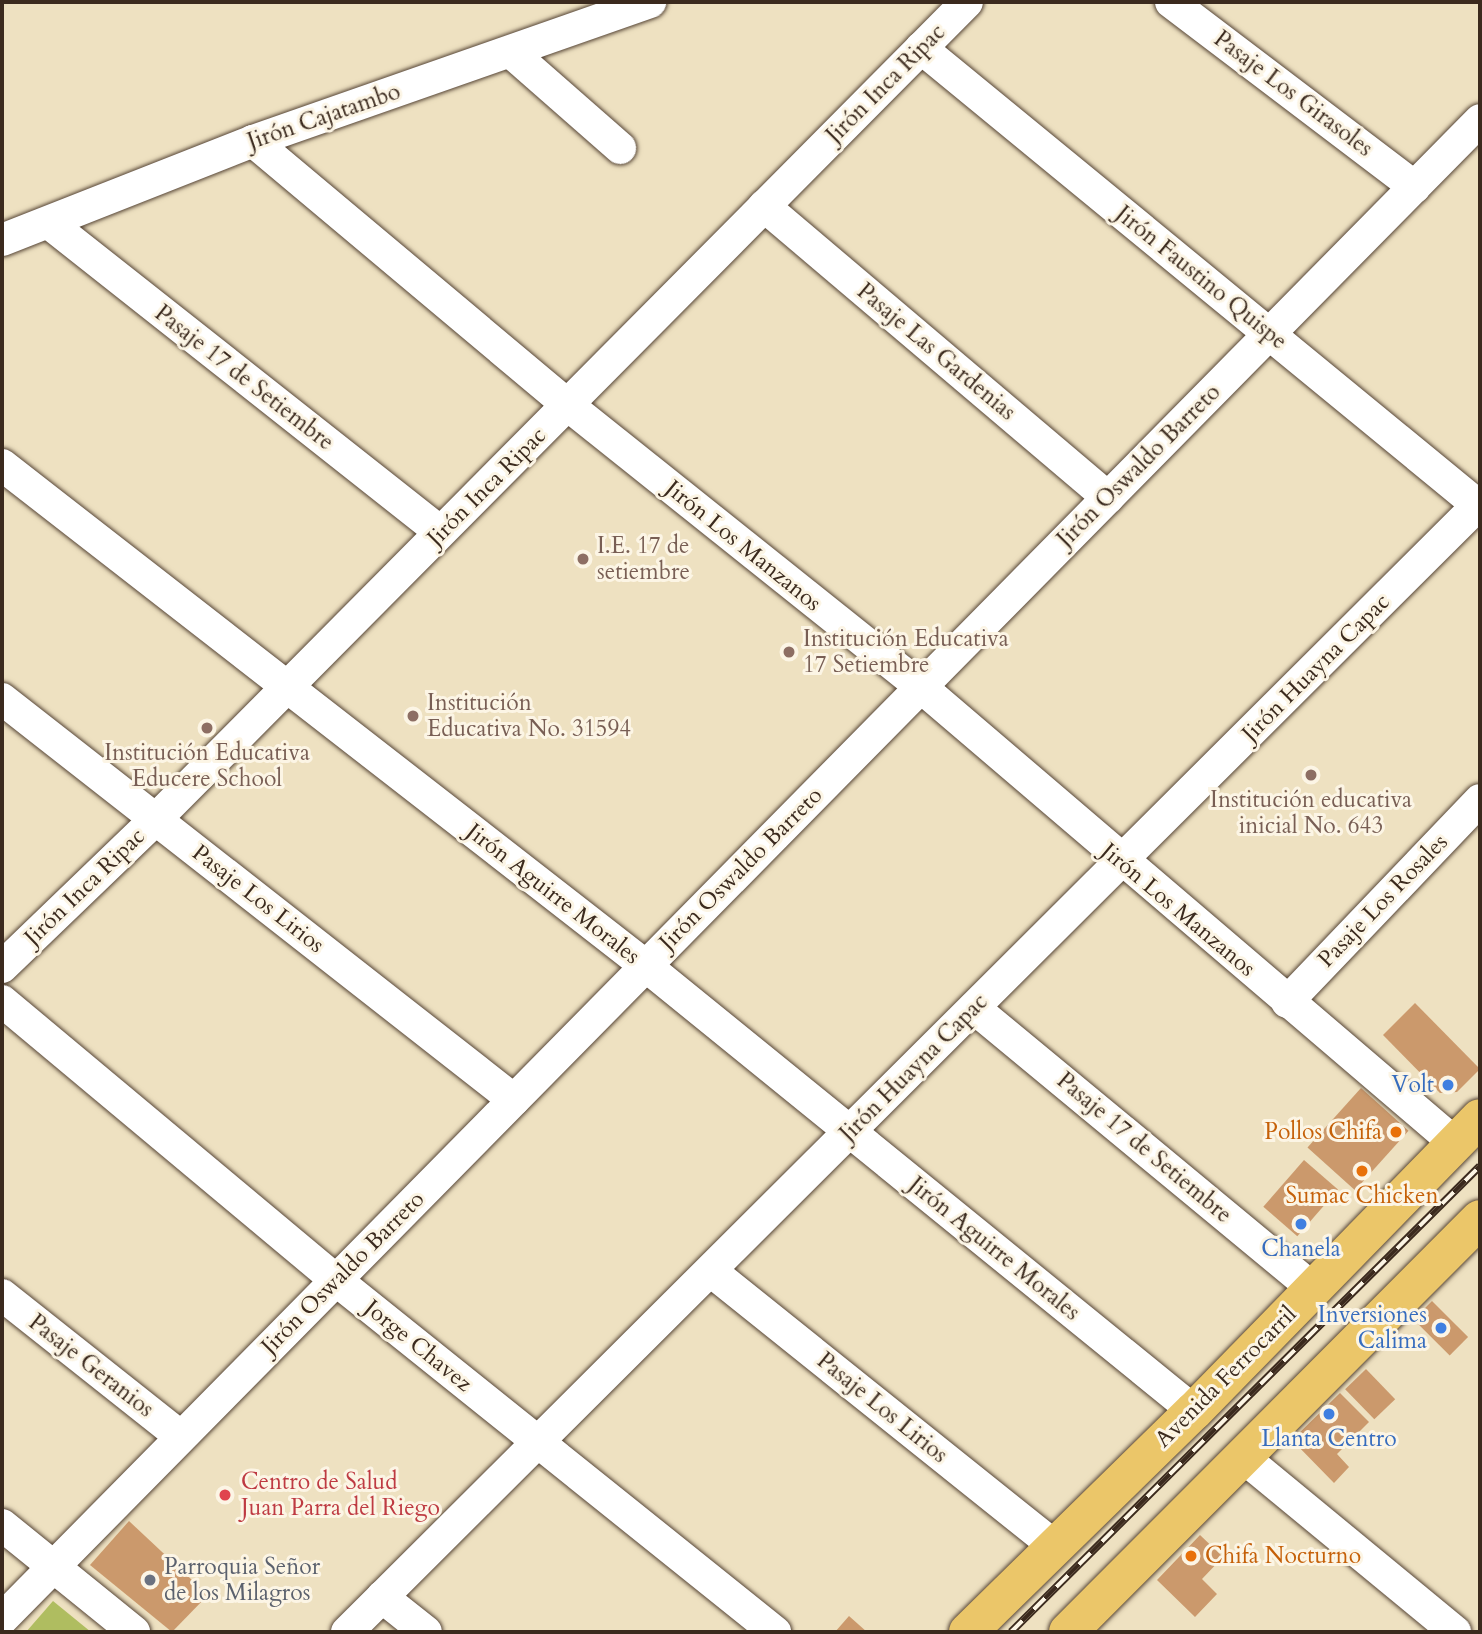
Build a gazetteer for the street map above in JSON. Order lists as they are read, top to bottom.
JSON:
{
  "streets": {
    "main road": ["Avenida Ferrocarril"],
    "street": [
      "Jirón Inca Ripac",
      "Pasaje Los Girasoles",
      "Jirón Cajatambo",
      "Jirón Faustino Quispe",
      "Pasaje Las Gardenias",
      "Pasaje 17 de Setiembre",
      "Jirón Oswaldo Barreto",
      "Jirón Los Manzanos",
      "Jirón Huayna Capac",
      "Jirón Aguirre Morales",
      "Pasaje Los Lirios",
      "Pasaje Los Rosales",
      "Jorge Chavez",
      "Pasaje Geranios"
    ]
  },
  "crossings": [
    ["Jirón Inca Ripac", "Jirón Faustino Quispe"],
    ["Jirón Inca Ripac", "Pasaje Las Gardenias"],
    ["Jirón Inca Ripac", "Pasaje 17 de Setiembre"],
    ["Jirón Inca Ripac", "Jirón Los Manzanos"],
    ["Jirón Inca Ripac", "Jirón Aguirre Morales"],
    ["Jirón Inca Ripac", "Pasaje Los Lirios"],
    ["Pasaje Los Girasoles", "Jirón Oswaldo Barreto"],
    ["Jirón Cajatambo", "Pasaje 17 de Setiembre"],
    ["Jirón Cajatambo", "Jirón Los Manzanos"],
    ["Jirón Faustino Quispe", "Jirón Oswaldo Barreto"],
    ["Jirón Faustino Quispe", "Jirón Huayna Capac"],
    ["Pasaje Las Gardenias", "Jirón Oswaldo Barreto"],
    ["Pasaje 17 de Setiembre", "Jirón Huayna Capac"],
    ["Pasaje 17 de Setiembre", "Avenida Ferrocarril"],
    ["Jirón Oswaldo Barreto", "Jirón Los Manzanos"],
    ["Jirón Oswaldo Barreto", "Jirón Aguirre Morales"],
    ["Jirón Oswaldo Barreto", "Pasaje Los Lirios"],
    ["Jirón Oswaldo Barreto", "Jorge Chavez"],
    ["Jirón Oswaldo Barreto", "Pasaje Geranios"],
    ["Jirón Los Manzanos", "Jirón Huayna Capac"],
    ["Jirón Los Manzanos", "Pasaje Los Rosales"],
    ["Jirón Los Manzanos", "Avenida Ferrocarril"],
    ["Jirón Huayna Capac", "Jirón Aguirre Morales"],
    ["Jirón Huayna Capac", "Pasaje Los Lirios"],
    ["Jirón Huayna Capac", "Jorge Chavez"],
    ["Jirón Aguirre Morales", "Avenida Ferrocarril"],
    ["Pasaje Los Lirios", "Avenida Ferrocarril"]
  ],
  "places": [
    "I.E. 17 de setiembre",
    "Institución Educativa 17 Setiembre",
    "Institución Educativa No. 31594",
    "Institución Educativa Educere School",
    "Institución educativa inicial No. 643",
    "Volt",
    "Pollos Chifa",
    "Sumac Chicken",
    "Chanela",
    "Inversiones Calima",
    "Llanta Centro",
    "Centro de Salud Juan Parra del Riego",
    "Chifa Nocturno",
    "Parroquia Señor de los Milagros"
  ]
}
